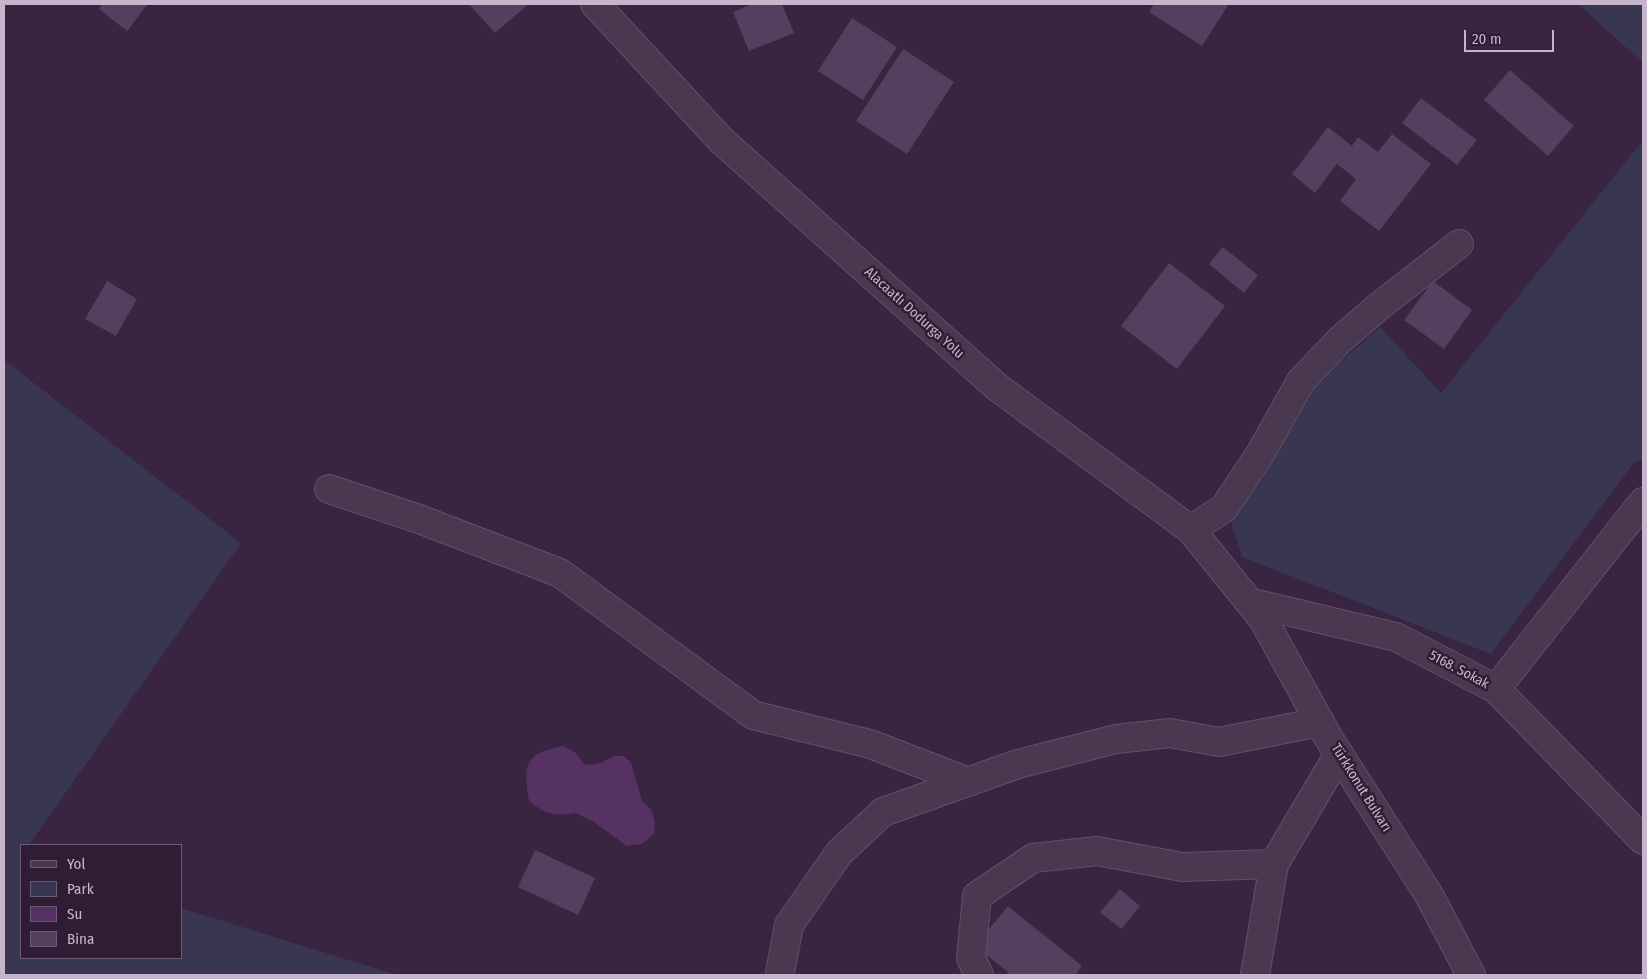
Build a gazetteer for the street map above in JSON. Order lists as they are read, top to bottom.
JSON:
{
  "streets": {
    "street": ["Alacaatlı Dodurga Yolu", "5168. Sokak", "Türkkonut Bulvarı"]
  },
  "crossings": [
    ["Alacaatlı Dodurga Yolu", "5168. Sokak"],
    ["Alacaatlı Dodurga Yolu", "Türkkonut Bulvarı"],
    ["5168. Sokak", "Türkkonut Bulvarı"]
  ],
  "legend": [
    "Yol",
    "Park",
    "Su",
    "Bina"
  ],
  "scale_bar": "20 m"
}
